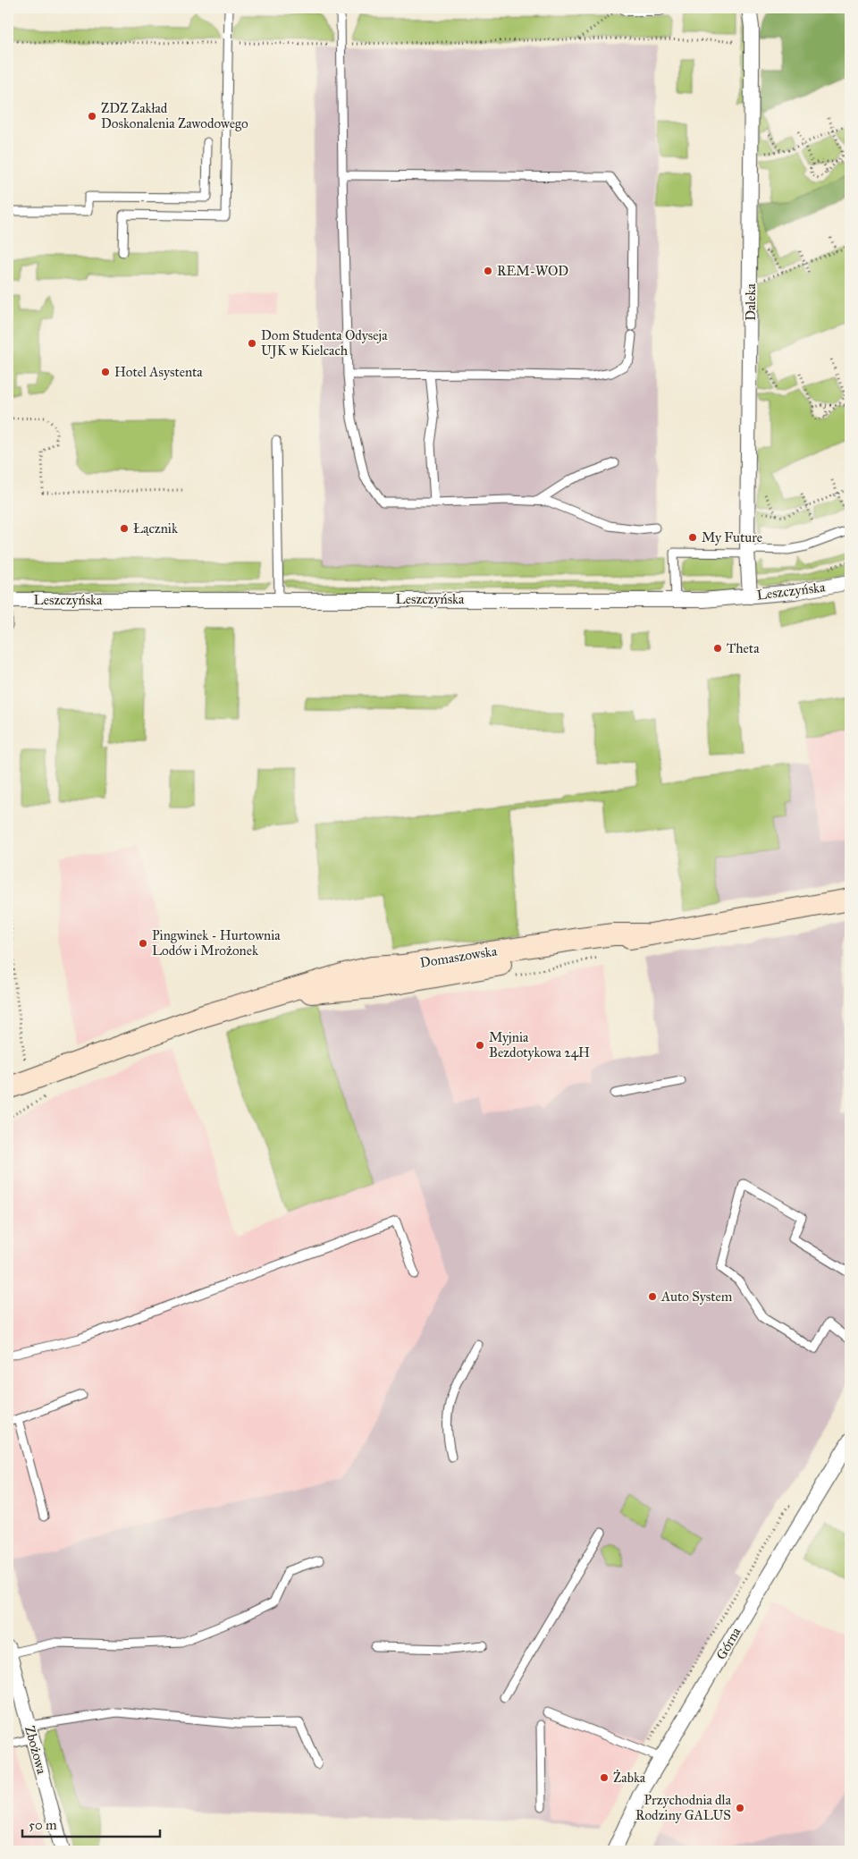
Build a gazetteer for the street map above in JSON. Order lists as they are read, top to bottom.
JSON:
{
  "streets": {
    "street": [
      "Daleka",
      "Leszczyńska",
      "Domaszowska",
      "Górna",
      "Zbożowa"
    ]
  },
  "crossings": [
    ["Daleka", "Leszczyńska"]
  ],
  "places": [
    "ZDZ Zakład Doskonalenia Zawodowego",
    "REM-WOD",
    "Dom Studenta Odyseja UJK w Kielcach",
    "Hotel Asystenta",
    "Łącznik",
    "My Future",
    "Theta",
    "Pingwinek - Hurtownia Lodów i Mrożonek",
    "Myjnia Bezdotykowa 24H",
    "Auto System",
    "Żabka",
    "Przychodnia dla Rodziny GALUS"
  ],
  "scale_bar": "50 m"
}
